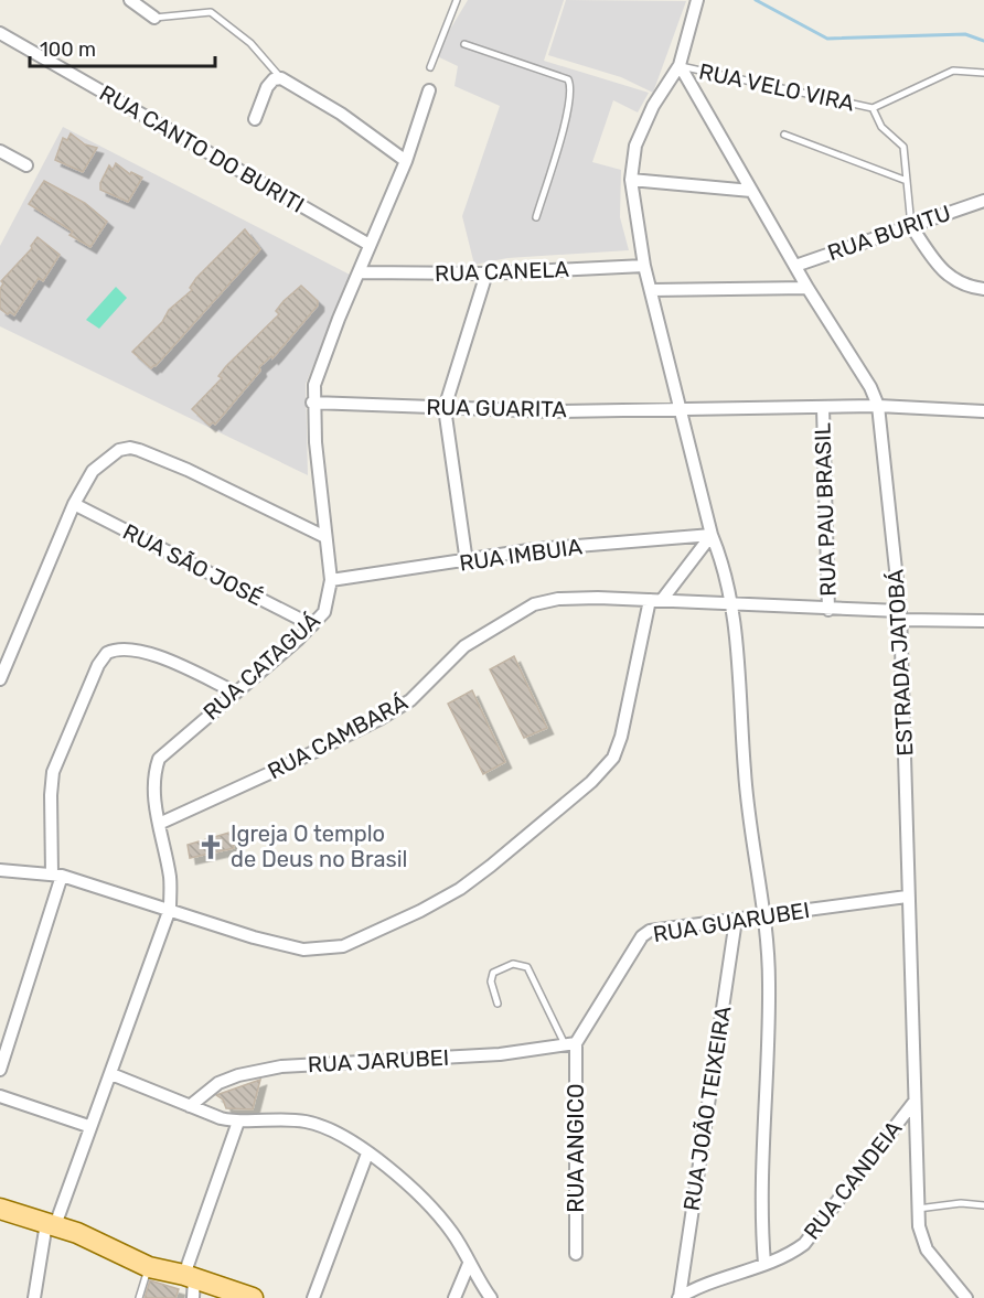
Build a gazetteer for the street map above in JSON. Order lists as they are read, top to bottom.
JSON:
{
  "streets": {
    "street": [
      "RUA CANTO DO BURITI",
      "RUA BURITU",
      "RUA CANELA",
      "RUA GUARITA",
      "RUA PAU BRASIL",
      "RUA IMBUIA",
      "RUA SÃO JOSÉ",
      "ESTRADA JATOBÁ",
      "RUA CATAGUÁ",
      "RUA CAMBARÁ",
      "RUA GUARUBEI",
      "RUA JARUBEI",
      "RUA JOÃO TEIXEIRA",
      "RUA ANGICO",
      "RUA CANDEIA"
    ],
    "lane": ["RUA VELO VIRA"]
  },
  "crossings": [
    ["RUA VELO VIRA", "ESTRADA JATOBÁ"],
    ["RUA CANTO DO BURITI", "RUA CATAGUÁ"],
    ["RUA BURITU", "ESTRADA JATOBÁ"],
    ["RUA CANELA", "RUA CATAGUÁ"],
    ["RUA GUARITA", "RUA PAU BRASIL"],
    ["RUA GUARITA", "ESTRADA JATOBÁ"],
    ["RUA GUARITA", "RUA CATAGUÁ"],
    ["RUA PAU BRASIL", "RUA CAMBARÁ"],
    ["RUA IMBUIA", "RUA CATAGUÁ"],
    ["RUA SÃO JOSÉ", "RUA CATAGUÁ"],
    ["ESTRADA JATOBÁ", "RUA CAMBARÁ"],
    ["ESTRADA JATOBÁ", "RUA GUARUBEI"],
    ["ESTRADA JATOBÁ", "RUA CANDEIA"],
    ["RUA CATAGUÁ", "RUA CAMBARÁ"],
    ["RUA GUARUBEI", "RUA JARUBEI"],
    ["RUA GUARUBEI", "RUA JOÃO TEIXEIRA"],
    ["RUA GUARUBEI", "RUA ANGICO"],
    ["RUA JARUBEI", "RUA ANGICO"],
    ["RUA JOÃO TEIXEIRA", "RUA CANDEIA"]
  ],
  "places": {
    "church": ["Igreja O templo de Deus no Brasil"]
  },
  "scale_bar": "100 m"
}
